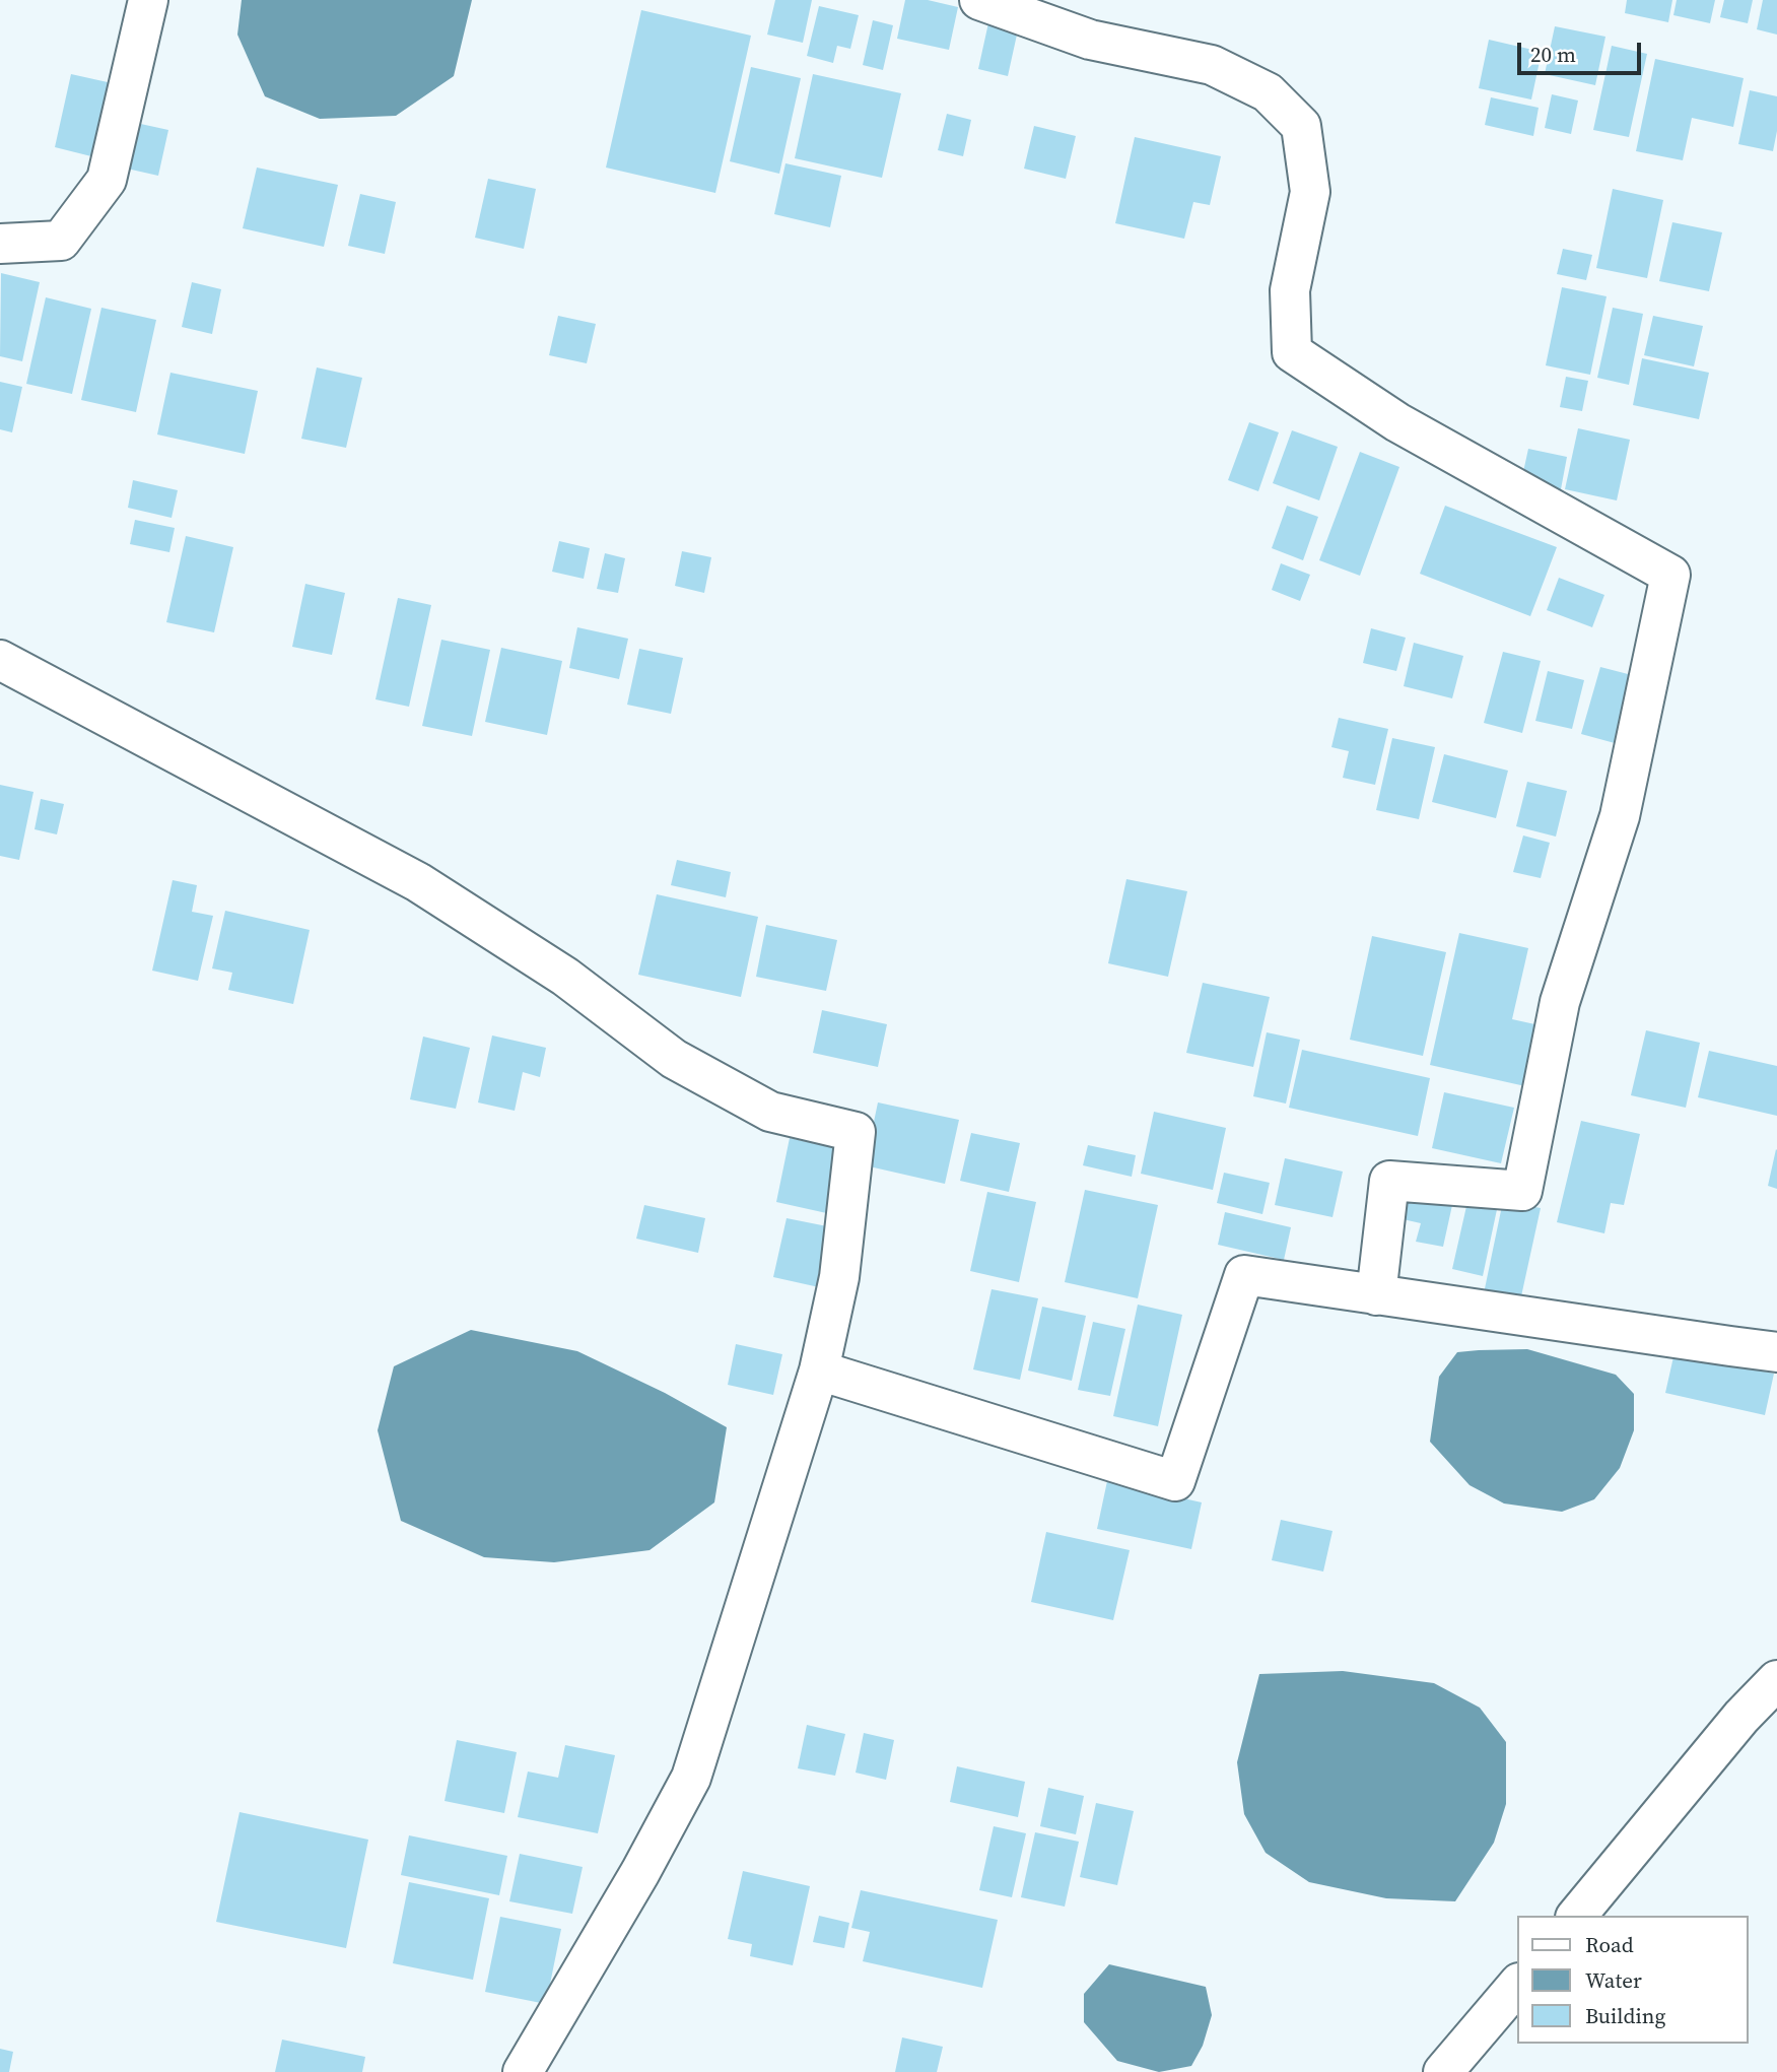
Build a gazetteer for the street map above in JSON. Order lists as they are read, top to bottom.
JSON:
{
  "legend": ["Road", "Water", "Building"],
  "scale_bar": "20 m"
}
